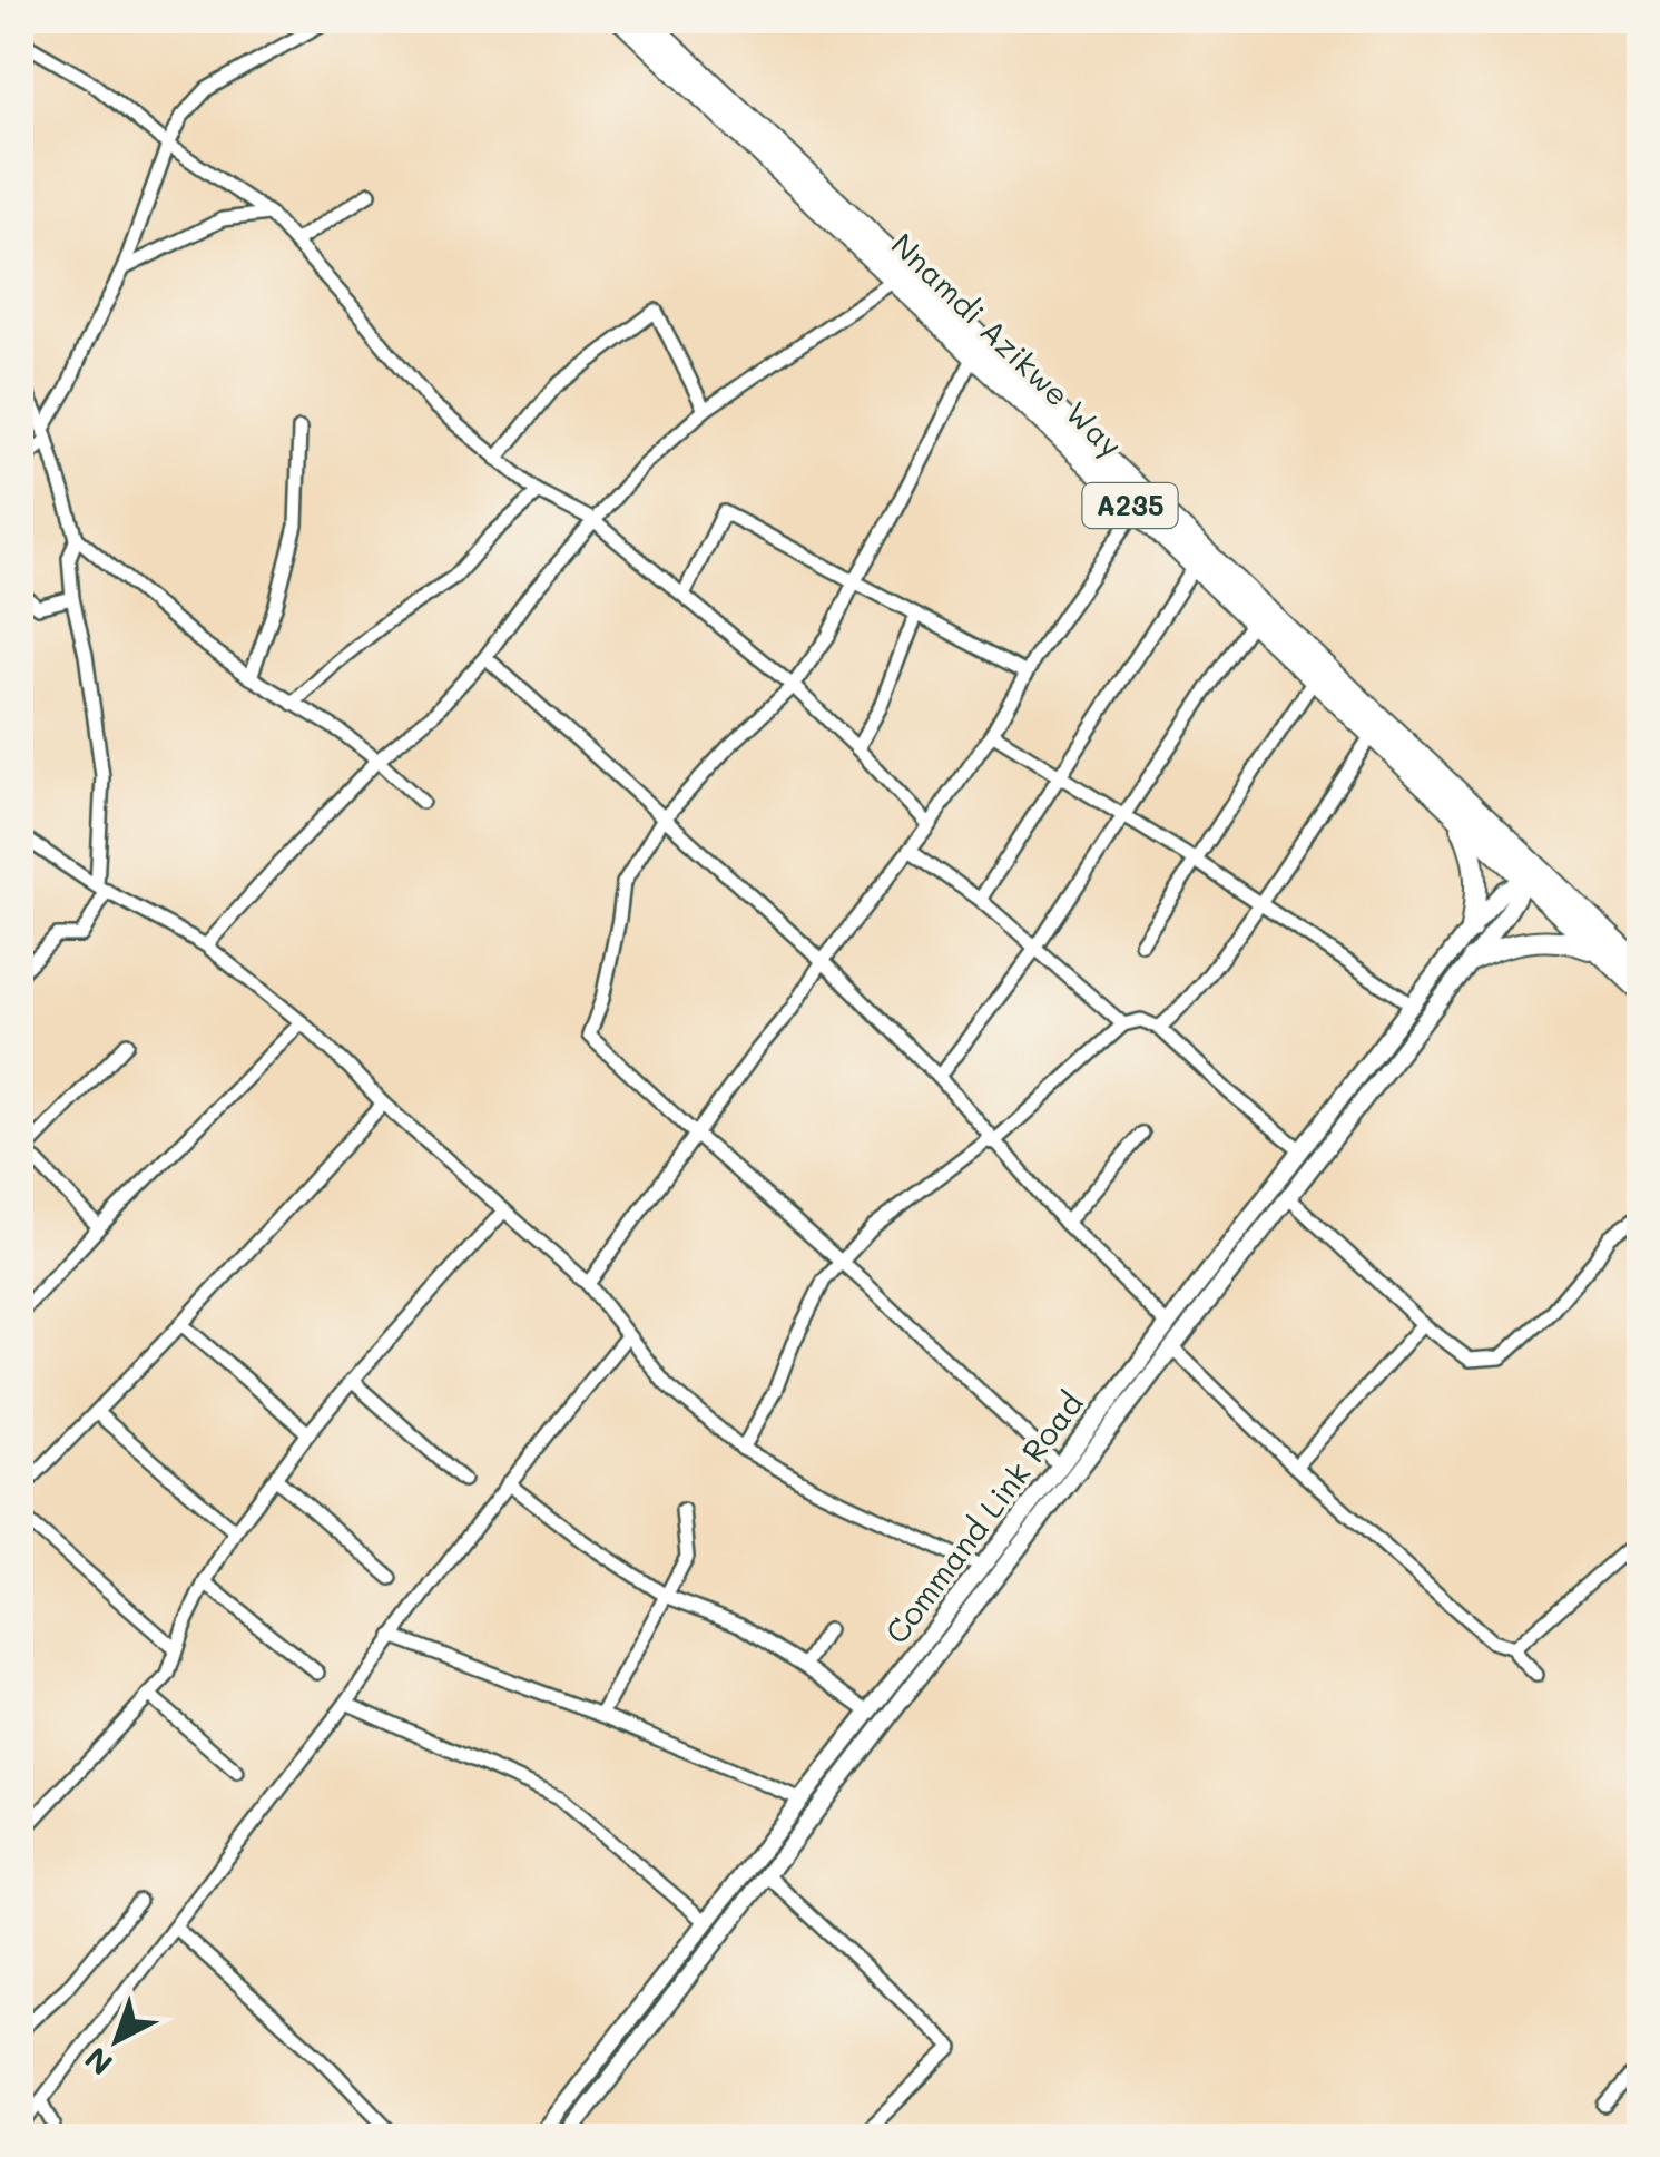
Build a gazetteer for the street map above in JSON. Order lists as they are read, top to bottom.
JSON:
{
  "streets": {
    "highway": ["Nnamdi Azikwe Way", "A235"],
    "main road": ["Command Link Road"]
  },
  "crossings": [
    ["Nnamdi Azikwe Way", "Command Link Road"]
  ],
  "north": "bottom left"
}
